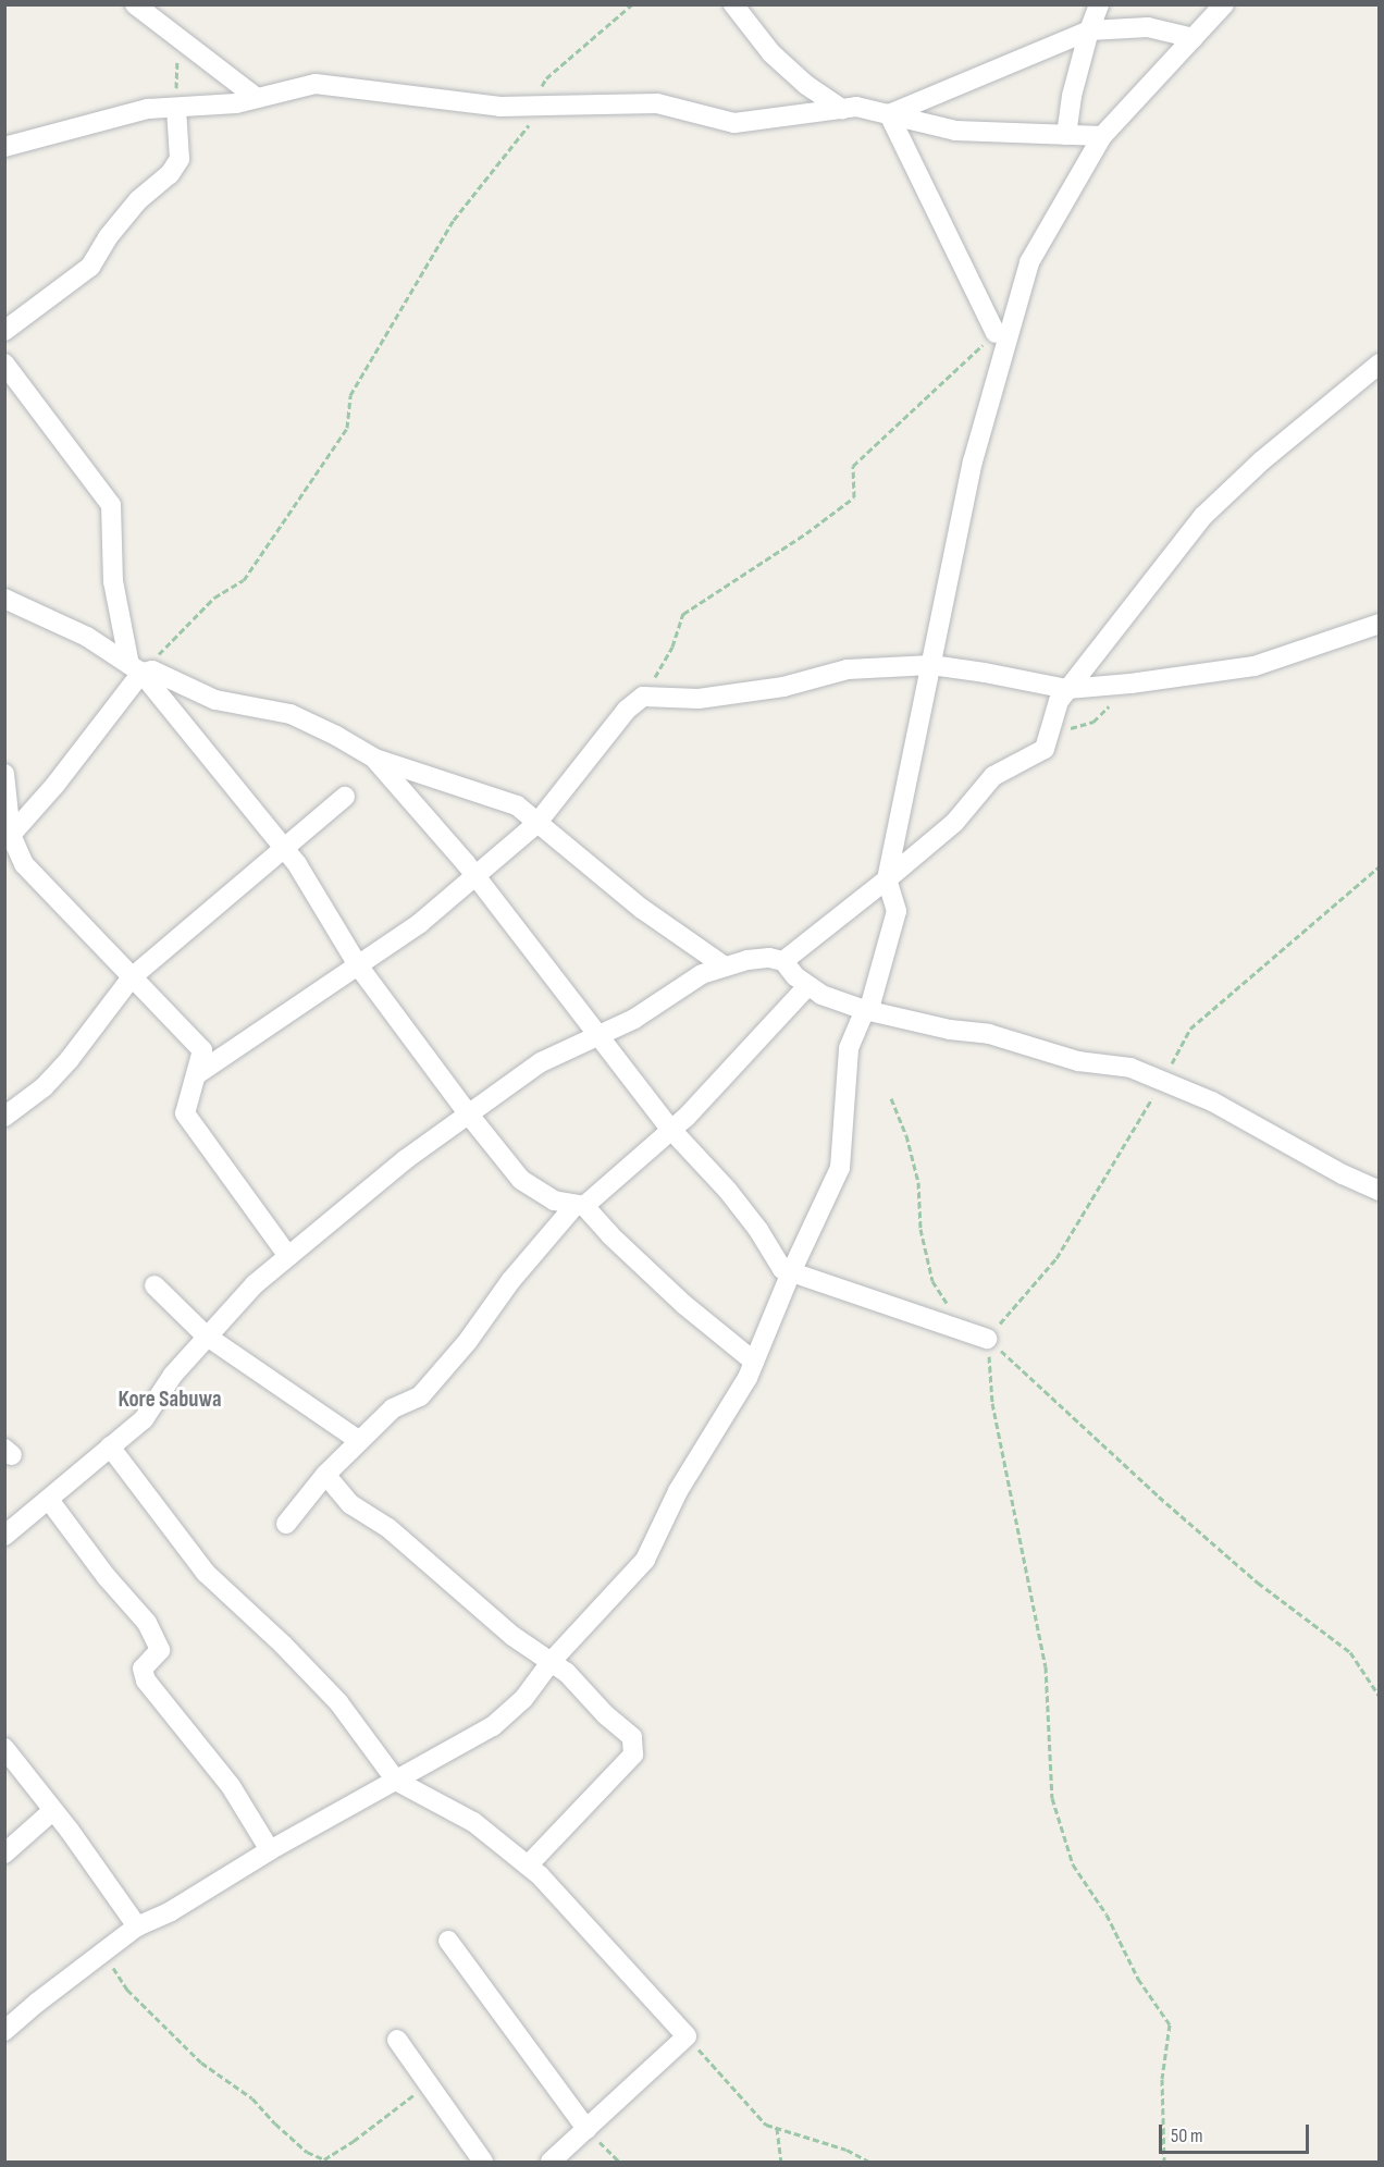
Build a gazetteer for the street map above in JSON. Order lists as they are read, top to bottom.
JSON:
{
  "districts": ["Kore Sabuwa"],
  "scale_bar": "50 m"
}
